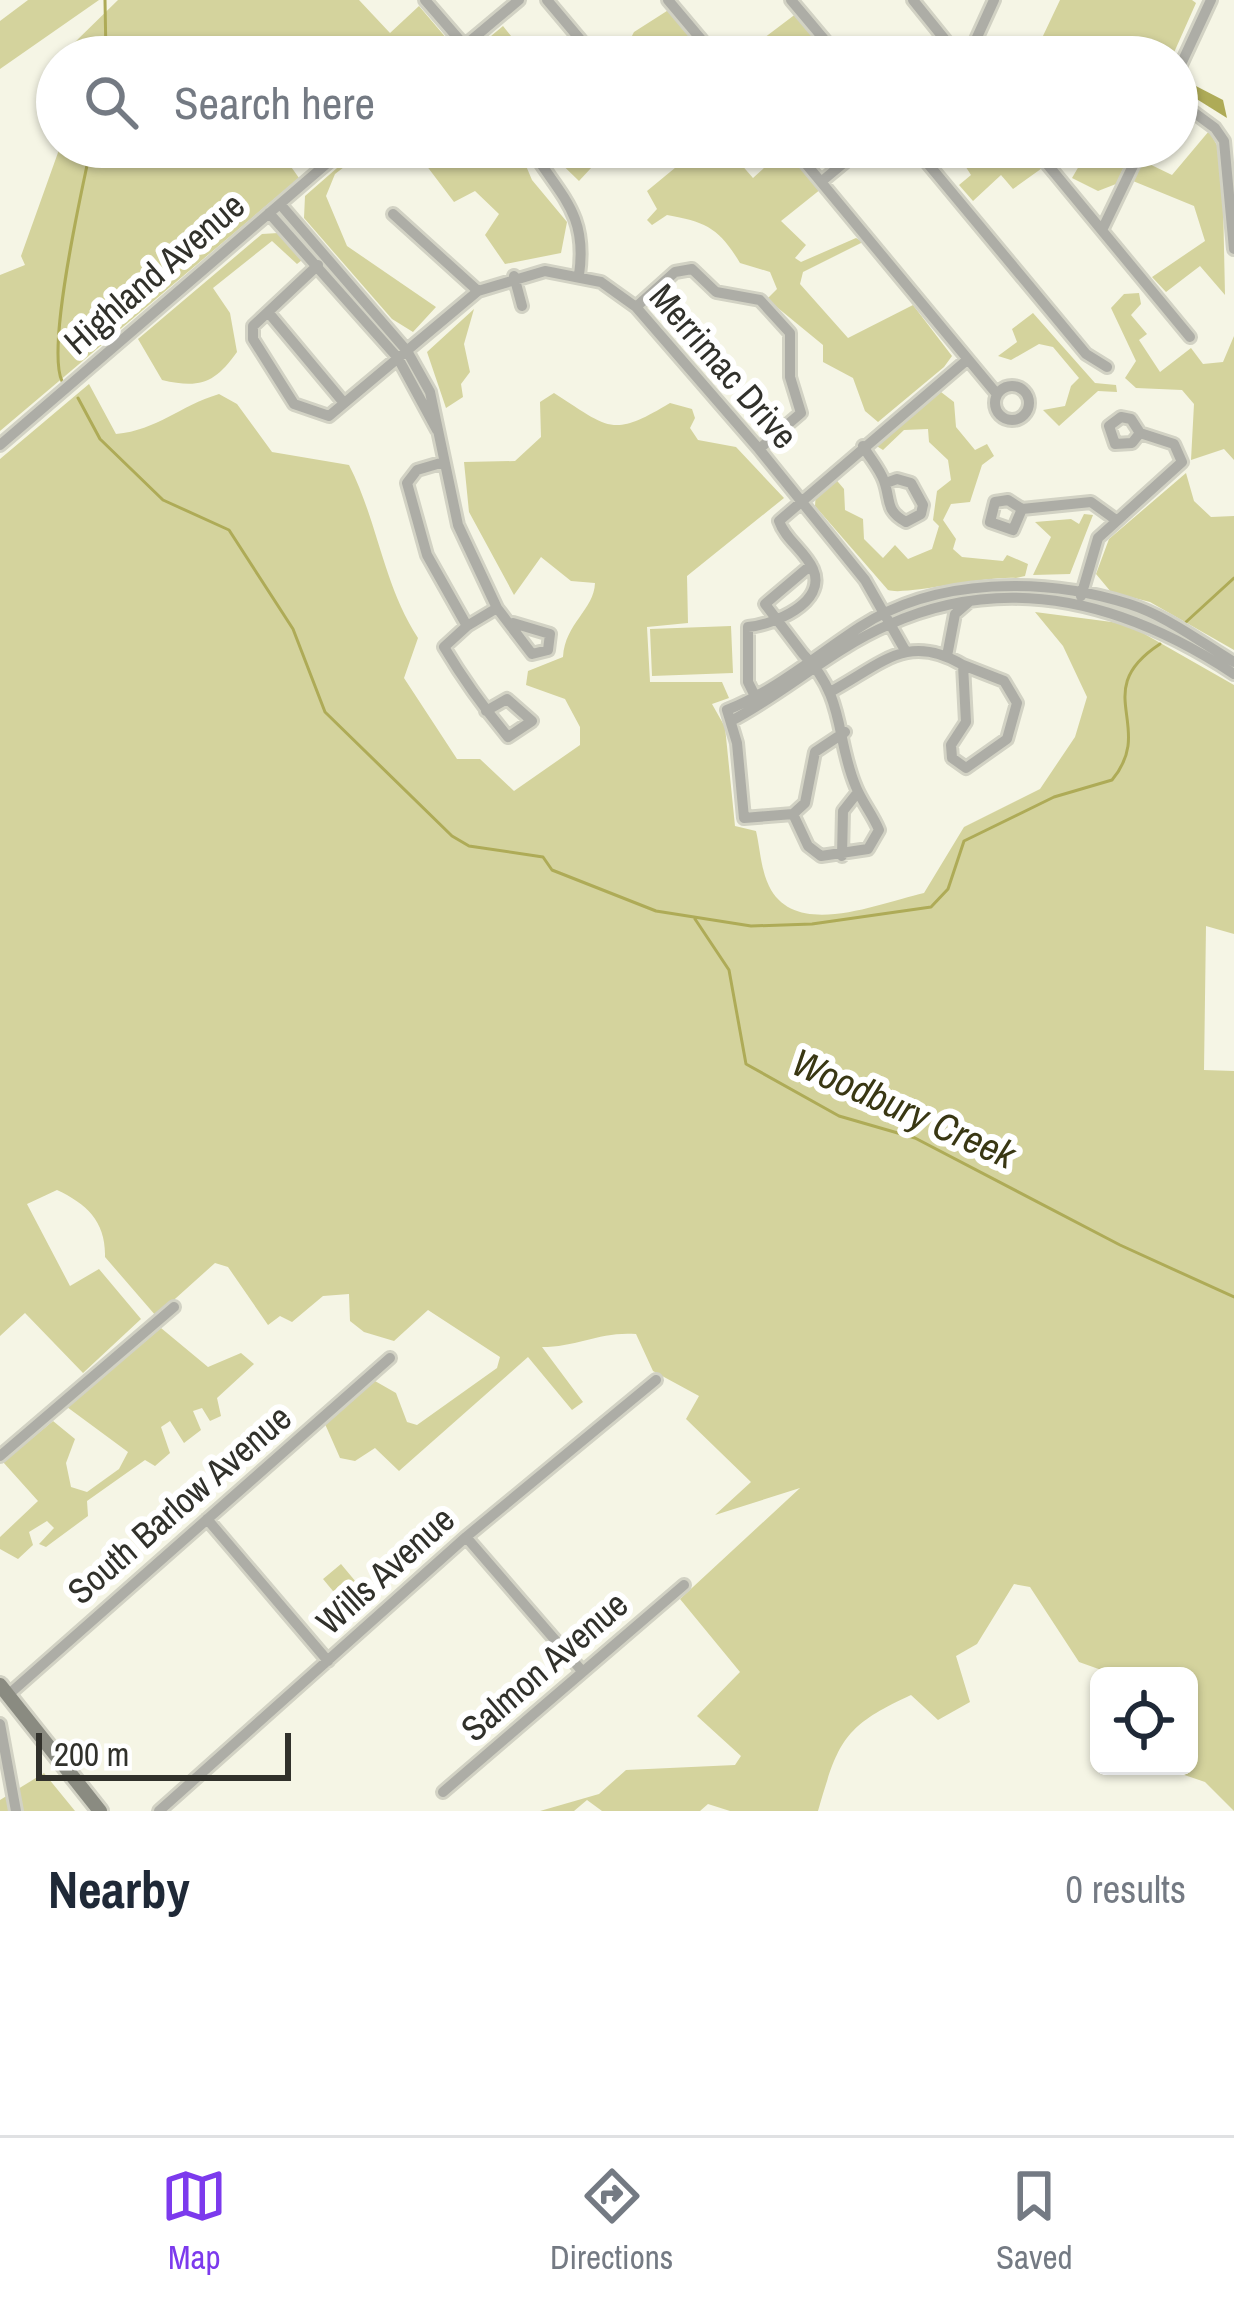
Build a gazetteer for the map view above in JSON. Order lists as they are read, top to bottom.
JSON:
{
  "streets": {
    "street": [
      "Highland Avenue",
      "Merrimac Drive",
      "South Barlow Avenue",
      "Wills Avenue",
      "Salmon Avenue"
    ]
  },
  "water": ["Woodbury Creek"],
  "scale_bar": "200 m",
  "page": {
    "search": "Search here",
    "scale": "200 m",
    "heading": ["Nearby", "0 results"],
    "nav": ["Map", "Directions", "Saved"]
  }
}
